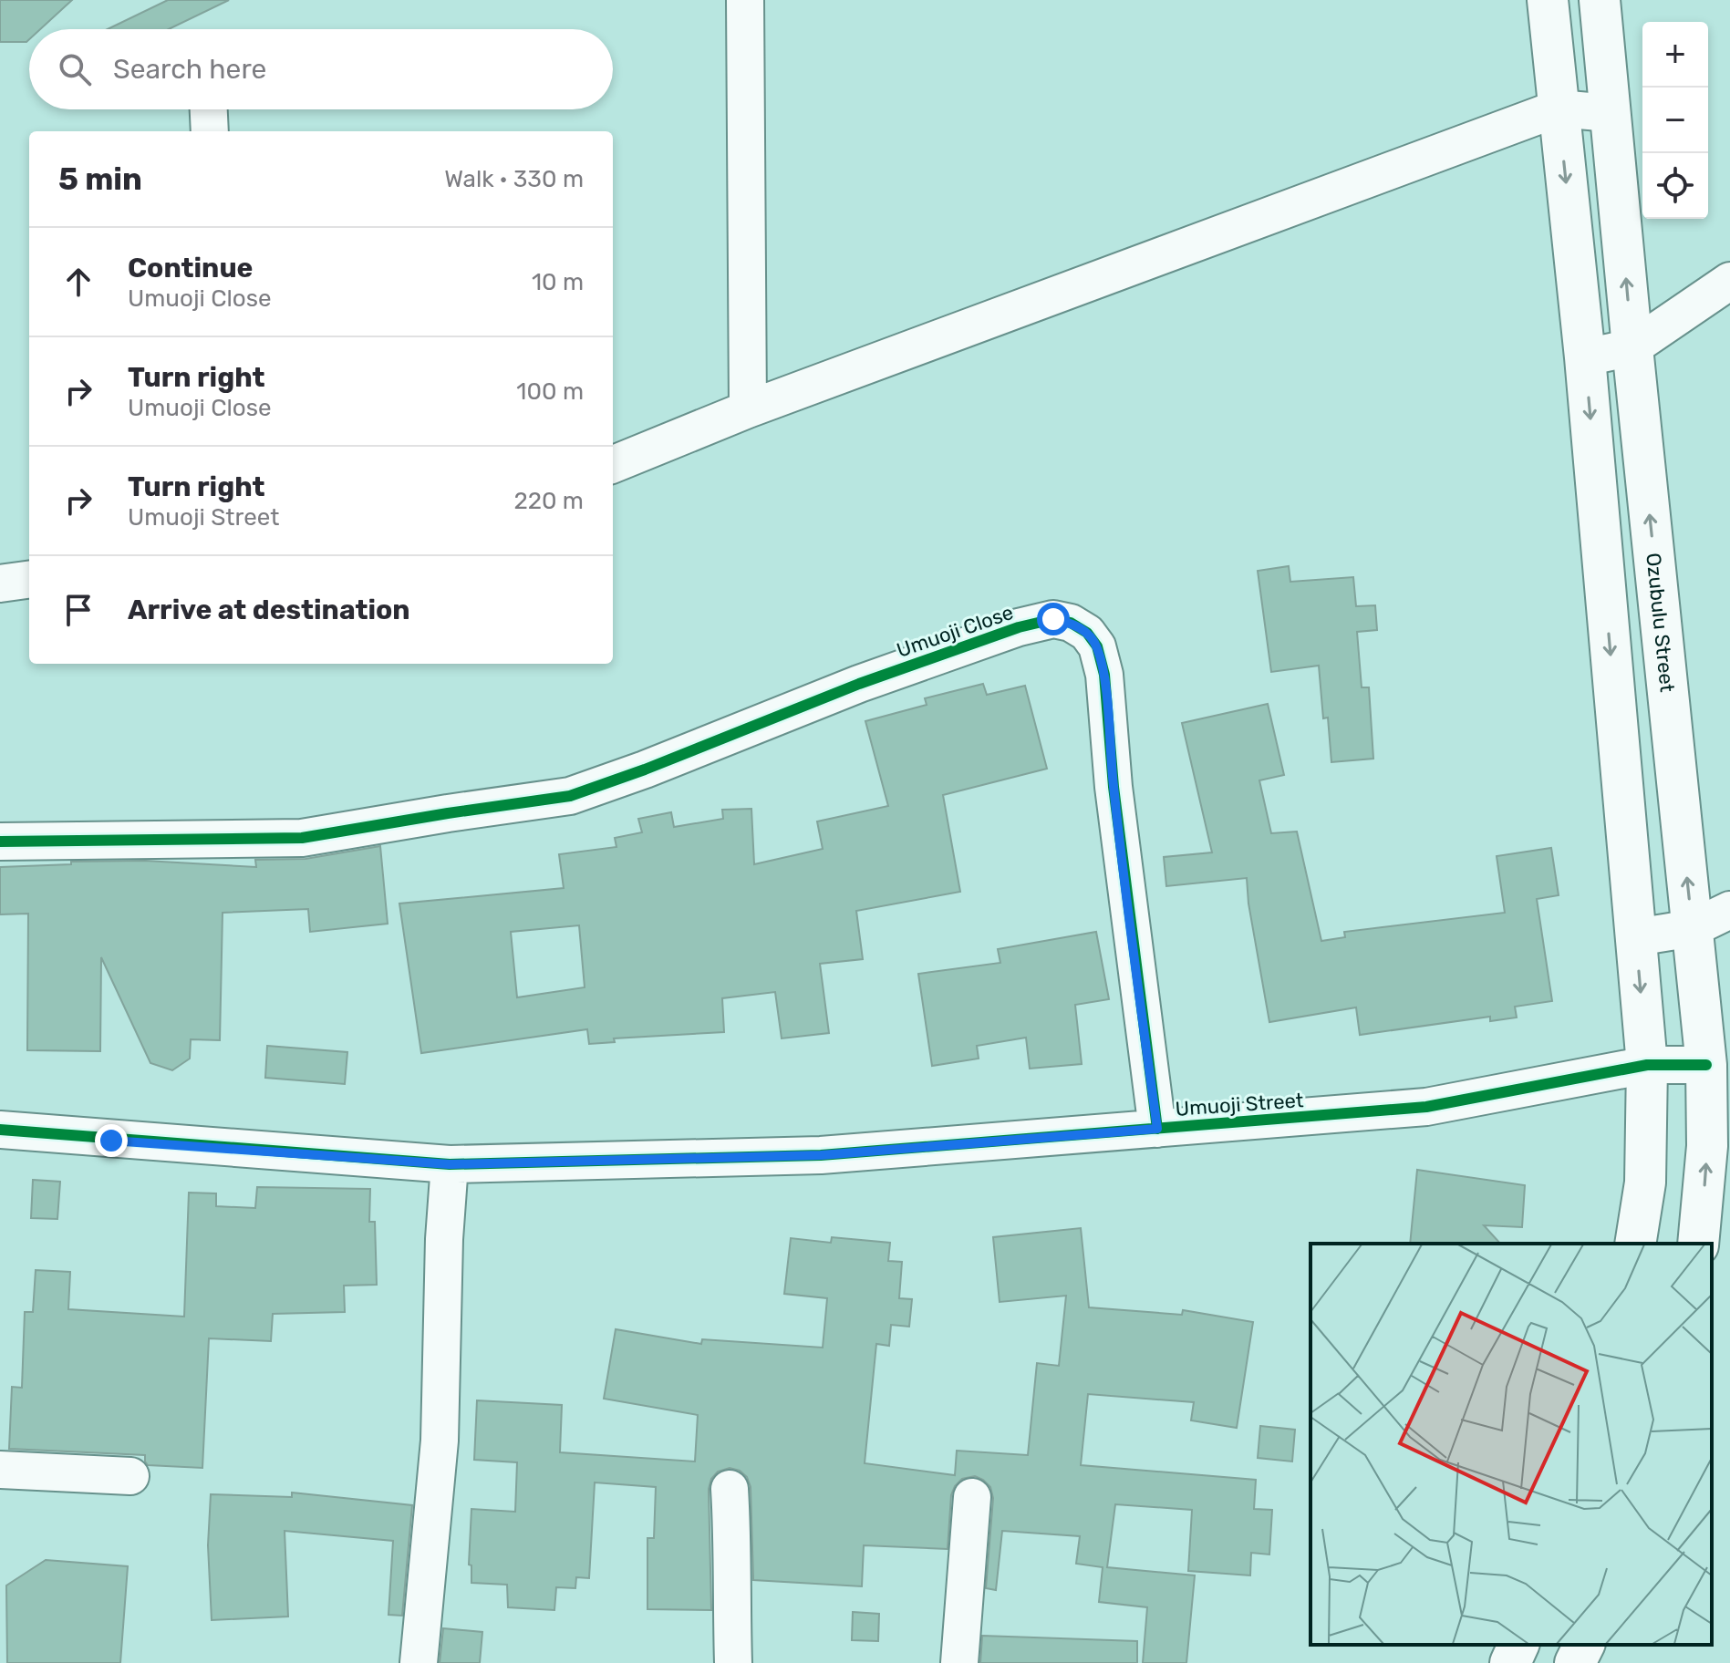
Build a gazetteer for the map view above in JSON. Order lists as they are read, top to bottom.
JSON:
{
  "streets": {
    "main road": ["Ozubulu Street"],
    "street": ["Umuoji Close", "Umuoji Street"]
  },
  "crossings": [
    ["Ozubulu Street", "Umuoji Street"],
    ["Umuoji Close", "Umuoji Street"]
  ],
  "page": {
    "map_buttons": ["+", "−"],
    "search": "Search here",
    "heading": ["5 min", "Walk · 330 m"],
    "list": [
      ["Continue", "Umuoji Close", "10 m"],
      ["Turn right", "Umuoji Close", "100 m"],
      ["Turn right", "Umuoji Street", "220 m"],
      "Arrive at destination"
    ]
  }
}
